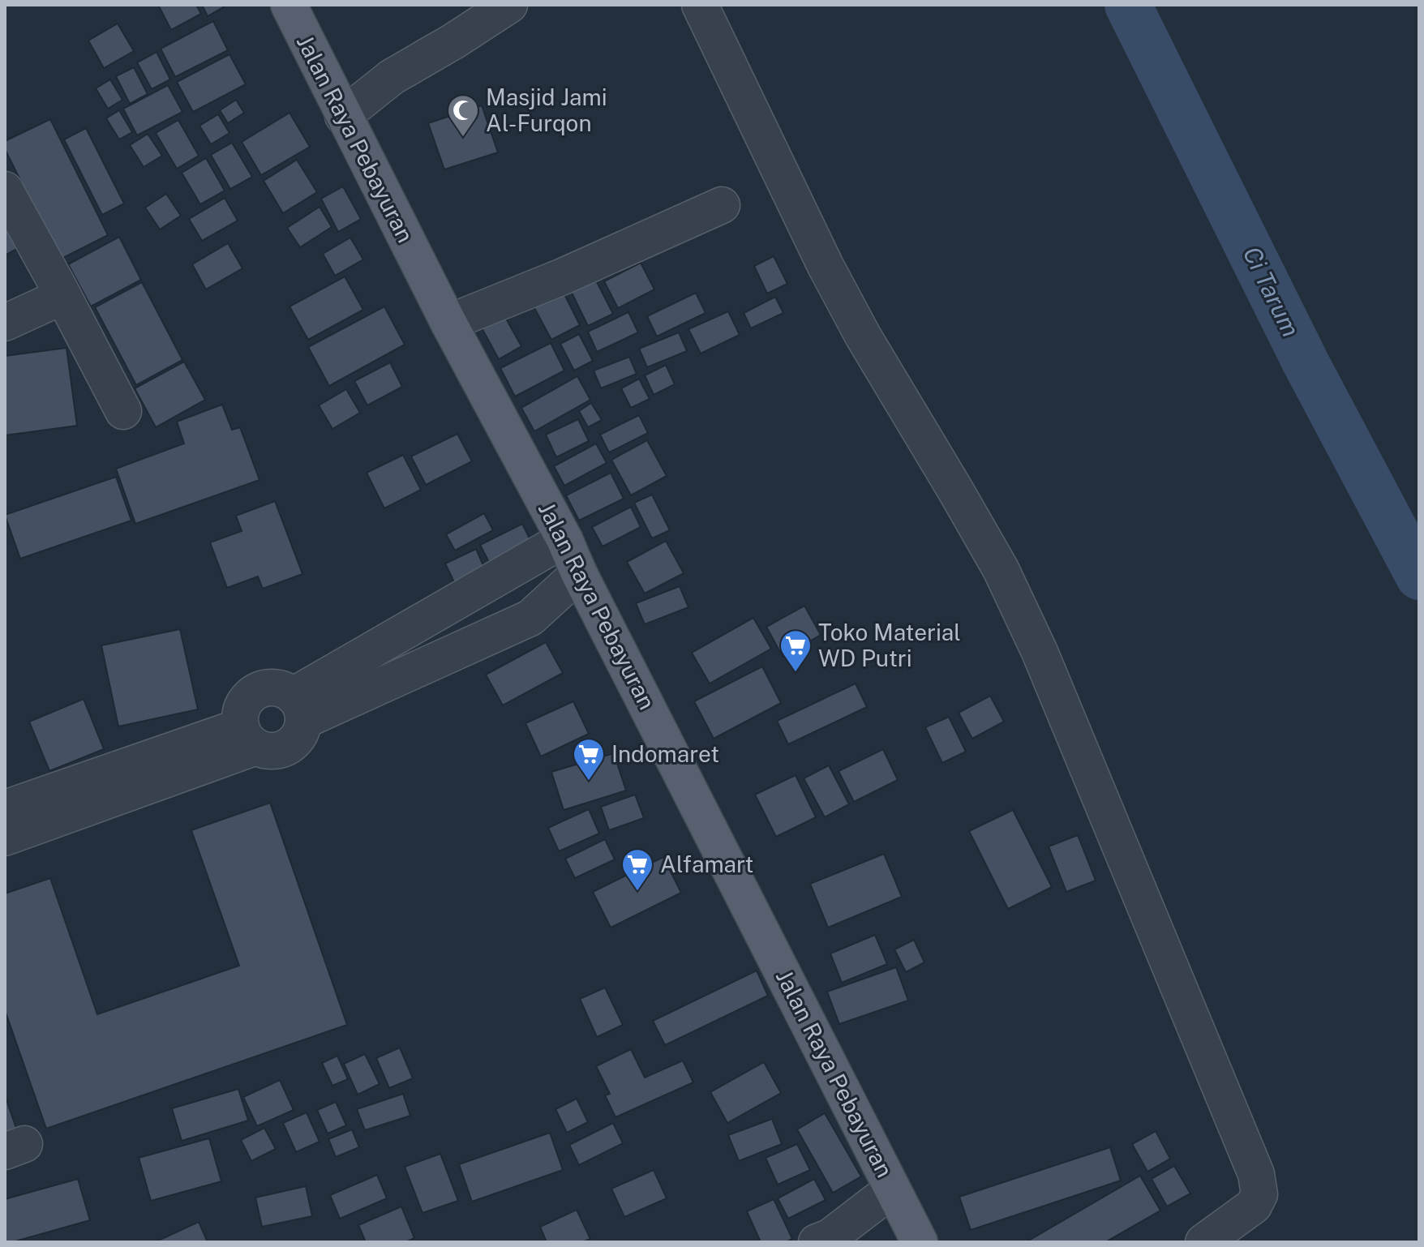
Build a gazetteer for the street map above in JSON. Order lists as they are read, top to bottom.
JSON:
{
  "streets": {
    "main road": ["Jalan Raya Pebayuran"]
  },
  "water": ["Ci Tarum"],
  "places": {
    "mosque": ["Masjid Jami Al-Furqon"],
    "supermarket": ["Toko Material WD Putri", "Indomaret", "Alfamart"]
  }
}
